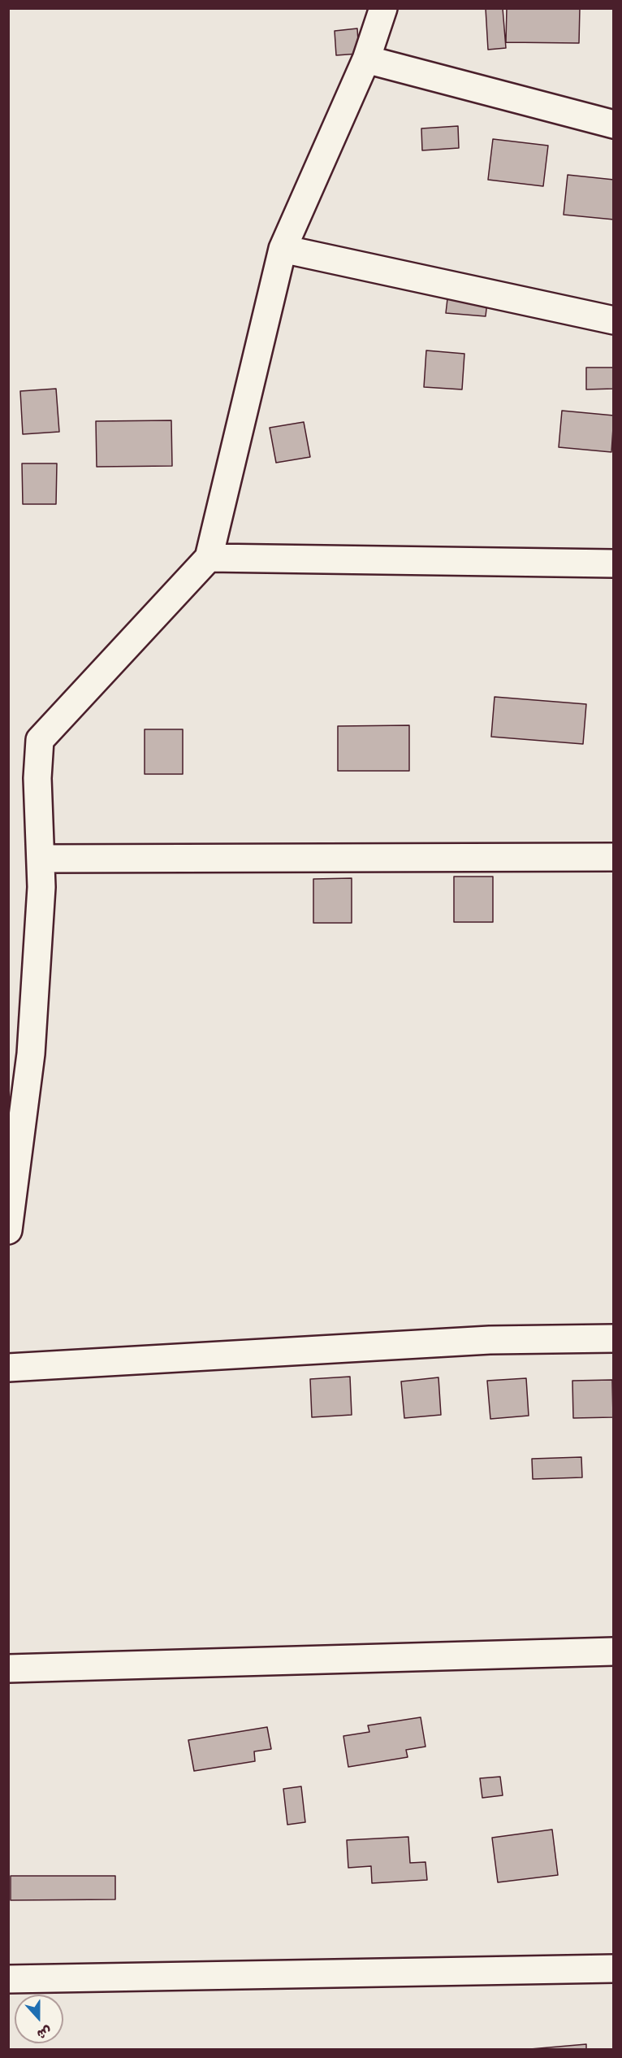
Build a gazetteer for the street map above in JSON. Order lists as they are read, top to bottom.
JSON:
{
  "north": "bottom"
}
